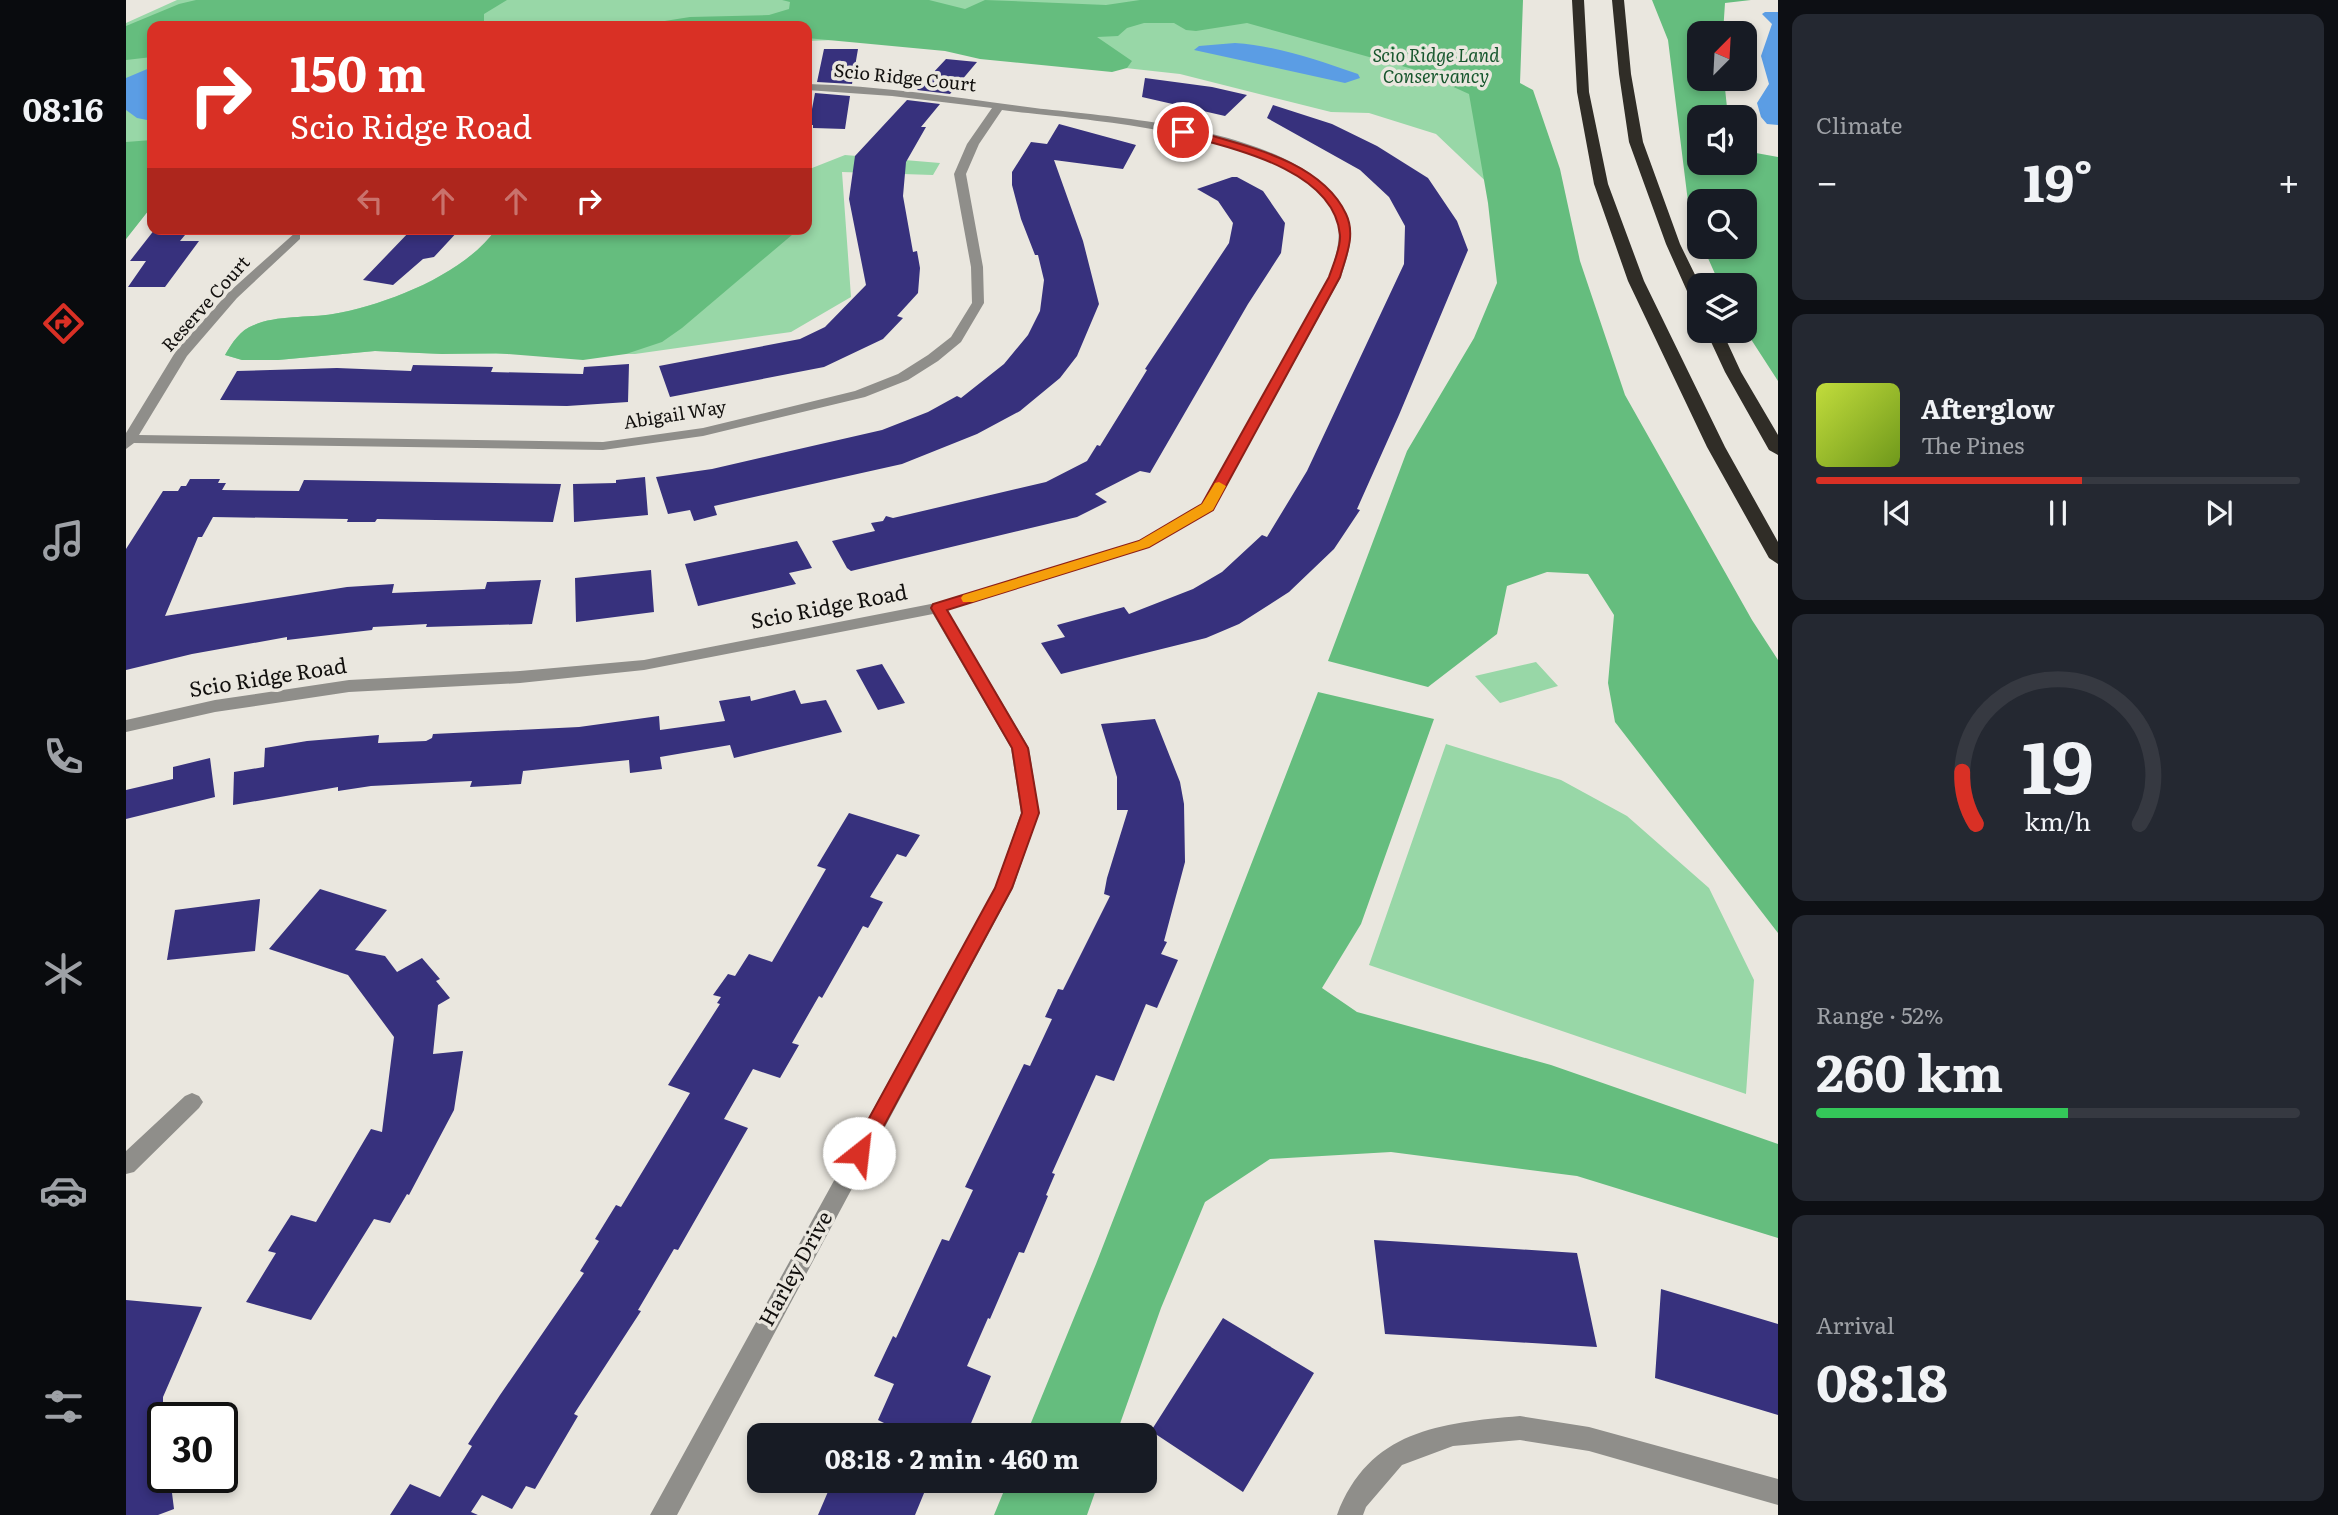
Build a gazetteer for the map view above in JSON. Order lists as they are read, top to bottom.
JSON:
{
  "streets": {
    "street": [
      "Scio Ridge Court",
      "Reserve Court",
      "Abigail Way",
      "Scio Ridge Road",
      "Harley Drive"
    ]
  },
  "crossings": [
    ["Scio Ridge Court", "Abigail Way"],
    ["Scio Ridge Court", "Scio Ridge Road"],
    ["Reserve Court", "Abigail Way"],
    ["Abigail Way", "Scio Ridge Road"],
    ["Scio Ridge Road", "Harley Drive"]
  ],
  "parks": ["Scio Ridge Land Conservancy"],
  "north": "top right",
  "page": {
    "tabs": "08:16",
    "tile": [
      "Climate",
      ["Range · 52%", "260 km"],
      ["Arrival", "08:18"]
    ],
    "turn": ["150 m", "Scio Ridge Road"],
    "heat": ["−", "19°", "+"],
    "song": ["Afterglow", "The Pines"],
    "limit": "30",
    "trip": "08:18 · 2 min · 460 m",
    "gauge": ["19", "km/h"]
  }
}
